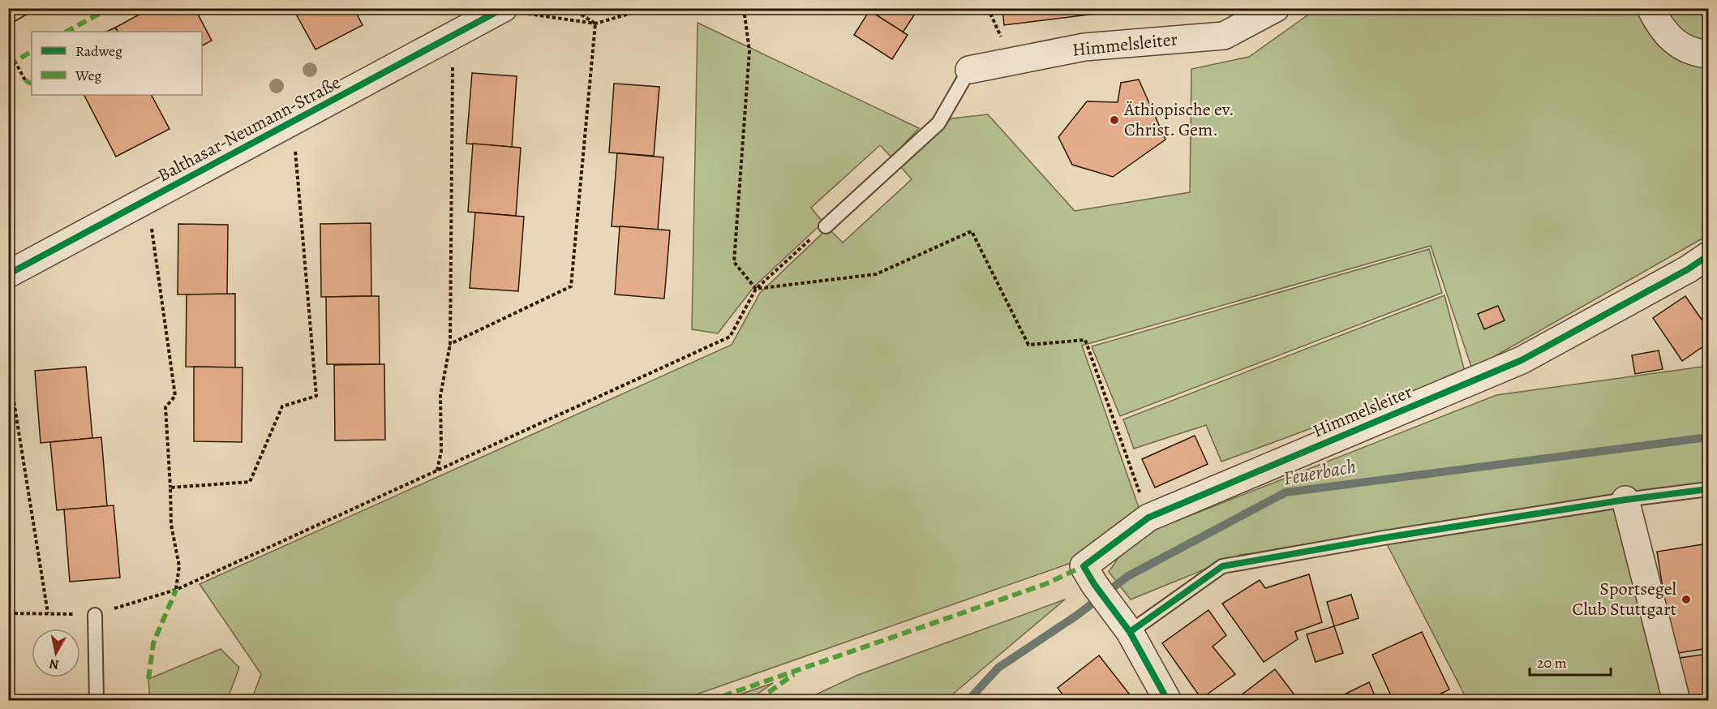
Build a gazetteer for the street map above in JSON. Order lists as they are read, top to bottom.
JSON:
{
  "streets": {
    "street": ["Himmelsleiter", "Balthasar-Neumann-Straße"]
  },
  "water": ["Feuerbach"],
  "places": ["Äthiopische ev. Christ. Gem.", "Sportsegel Club Stuttgart"],
  "legend": ["Radweg", "Weg"],
  "scale_bar": "20 m",
  "north": "bottom"
}
